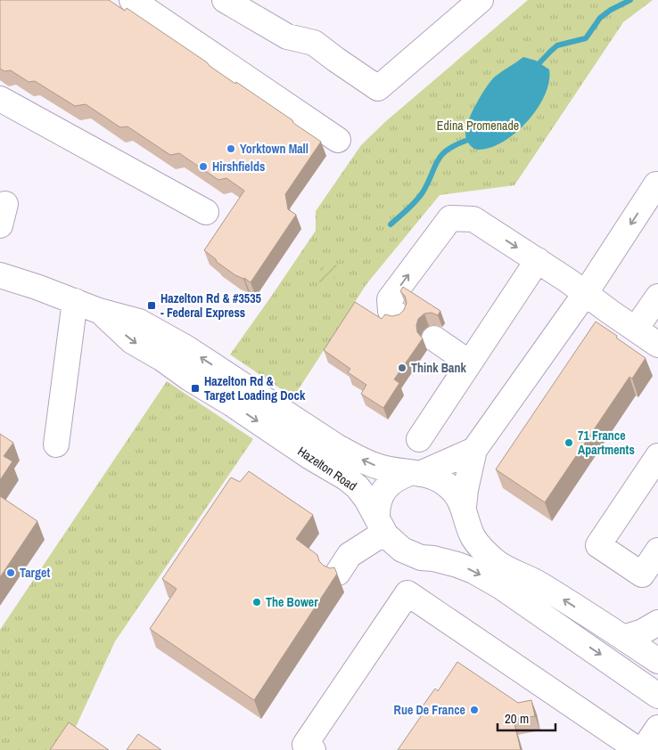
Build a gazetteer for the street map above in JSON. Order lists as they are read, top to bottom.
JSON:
{
  "streets": {
    "street": ["Hazelton Road"]
  },
  "parks": ["Edina Promenade"],
  "places": {
    "other": [
      "Yorktown Mall",
      "Hirshfields",
      "Think Bank",
      "71 France Apartments",
      "Target",
      "The Bower",
      "Rue De France"
    ],
    "transit": ["Hazelton Rd & #3535 - Federal Express", "Hazelton Rd & Target Loading Dock"]
  },
  "scale_bar": "20 m"
}
